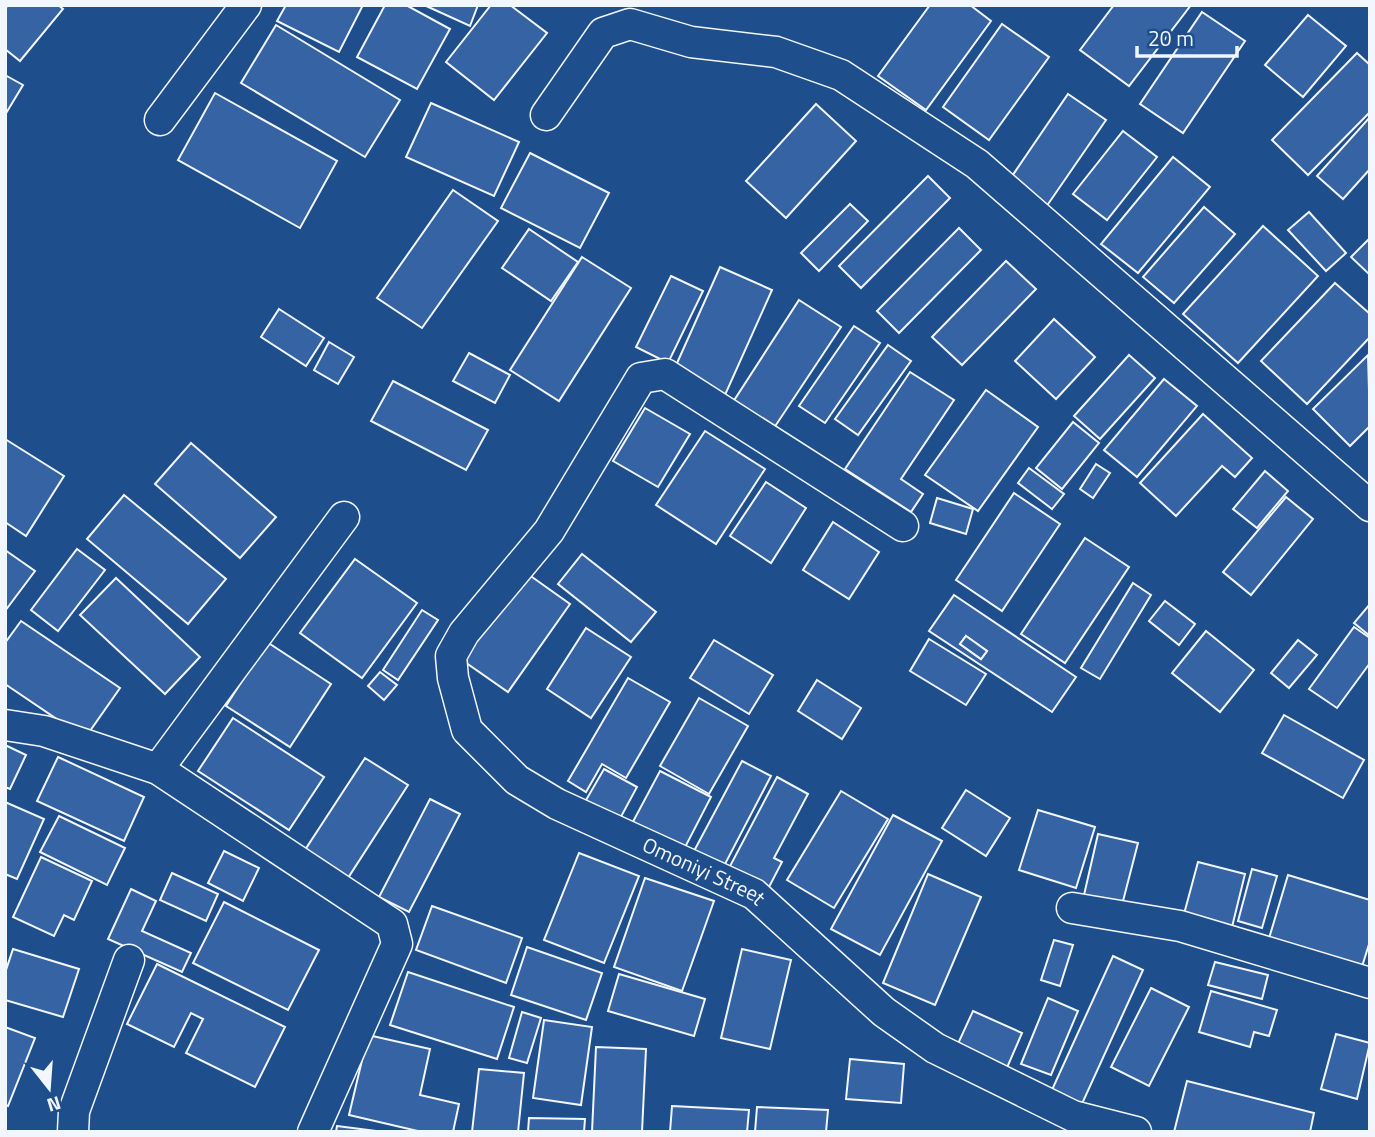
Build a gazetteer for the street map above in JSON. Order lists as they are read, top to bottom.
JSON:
{
  "streets": {
    "street": ["Omoniyi Street"]
  },
  "scale_bar": "20 m",
  "north": "bottom"
}
